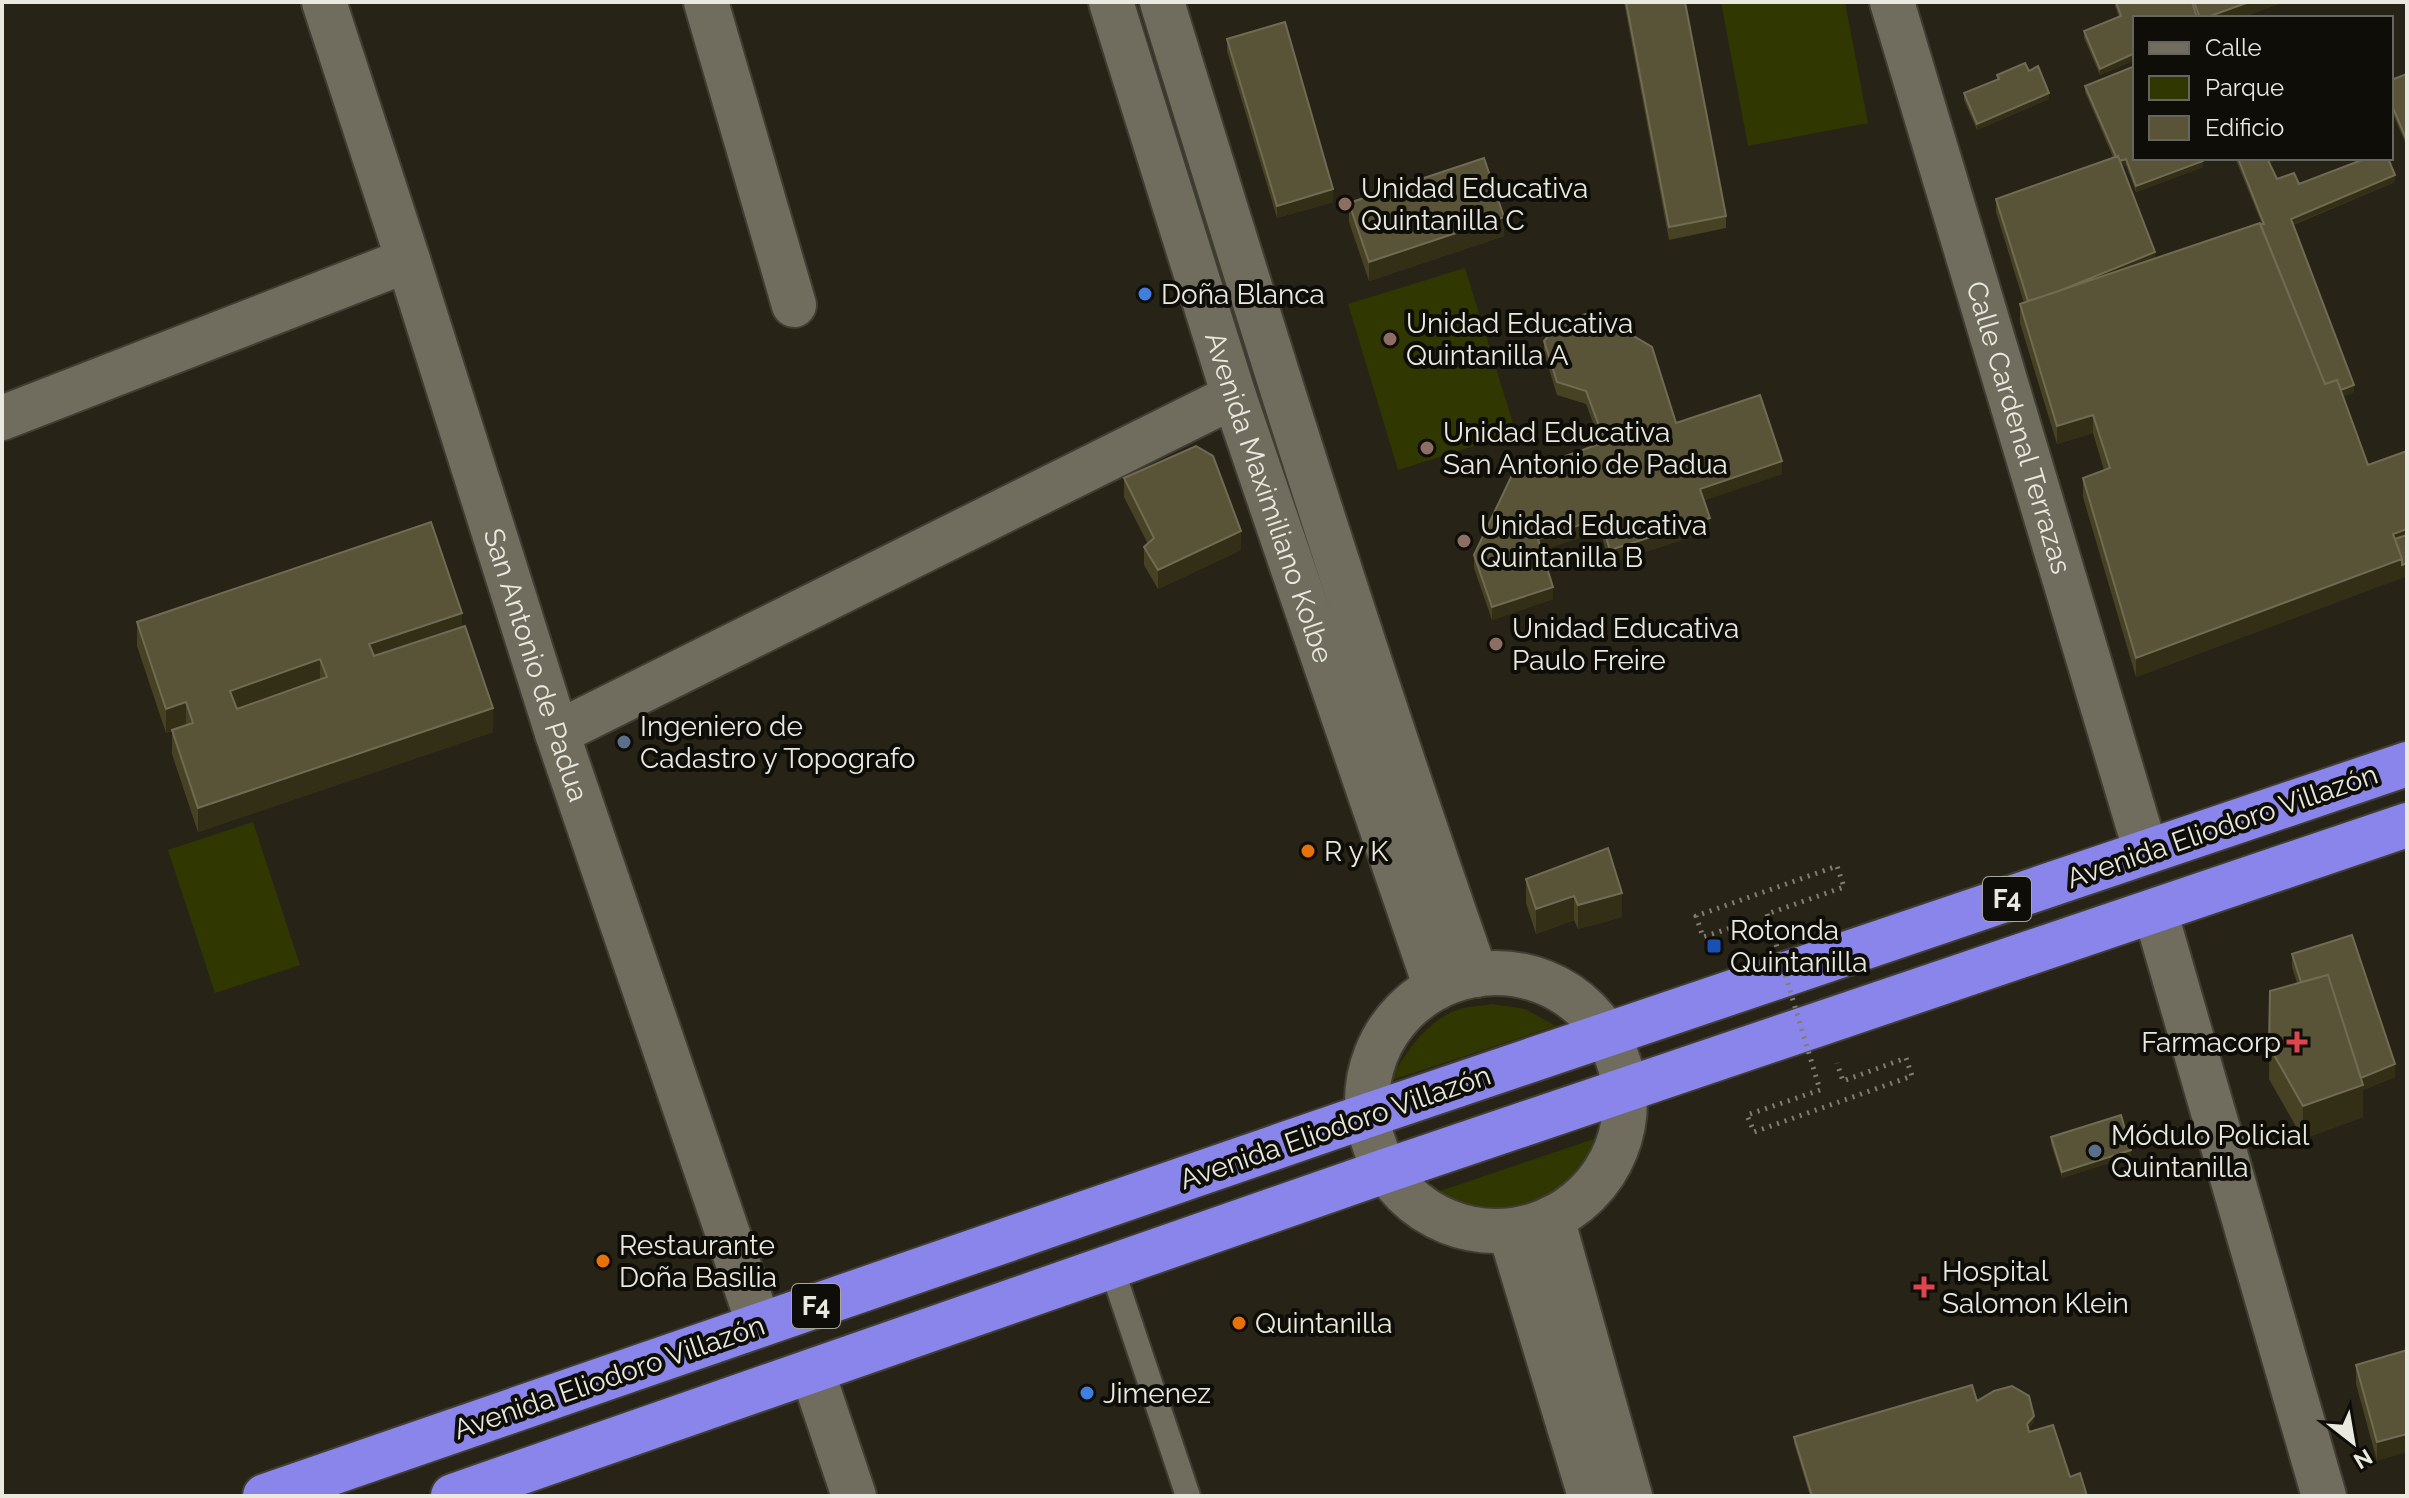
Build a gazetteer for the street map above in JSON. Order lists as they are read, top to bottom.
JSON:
{
  "streets": {
    "highway": ["Avenida Eliodoro Villazón", "F4"],
    "street": ["Calle Cardenal Terrazas", "Avenida Maximiliano Kolbe", "San Antonio de Padua"]
  },
  "crossings": [
    ["Calle Cardenal Terrazas", "Avenida Eliodoro Villazón"],
    ["San Antonio de Padua", "Avenida Eliodoro Villazón"]
  ],
  "places": {
    "other": [
      "Unidad Educativa Quintanilla C",
      "Doña Blanca",
      "Unidad Educativa Quintanilla A",
      "Unidad Educativa San Antonio de Padua",
      "Unidad Educativa Quintanilla B",
      "Unidad Educativa Paulo Freire",
      "Ingeniero de Cadastro y Topografo",
      "R y K",
      "Módulo Policial Quintanilla",
      "Restaurante Doña Basilia",
      "Quintanilla",
      "Jimenez"
    ],
    "transit": ["Rotonda Quintanilla"],
    "health": ["Farmacorp", "Hospital Salomon Klein"]
  },
  "legend": ["Calle", "Parque", "Edificio"],
  "north": "bottom right"
}
